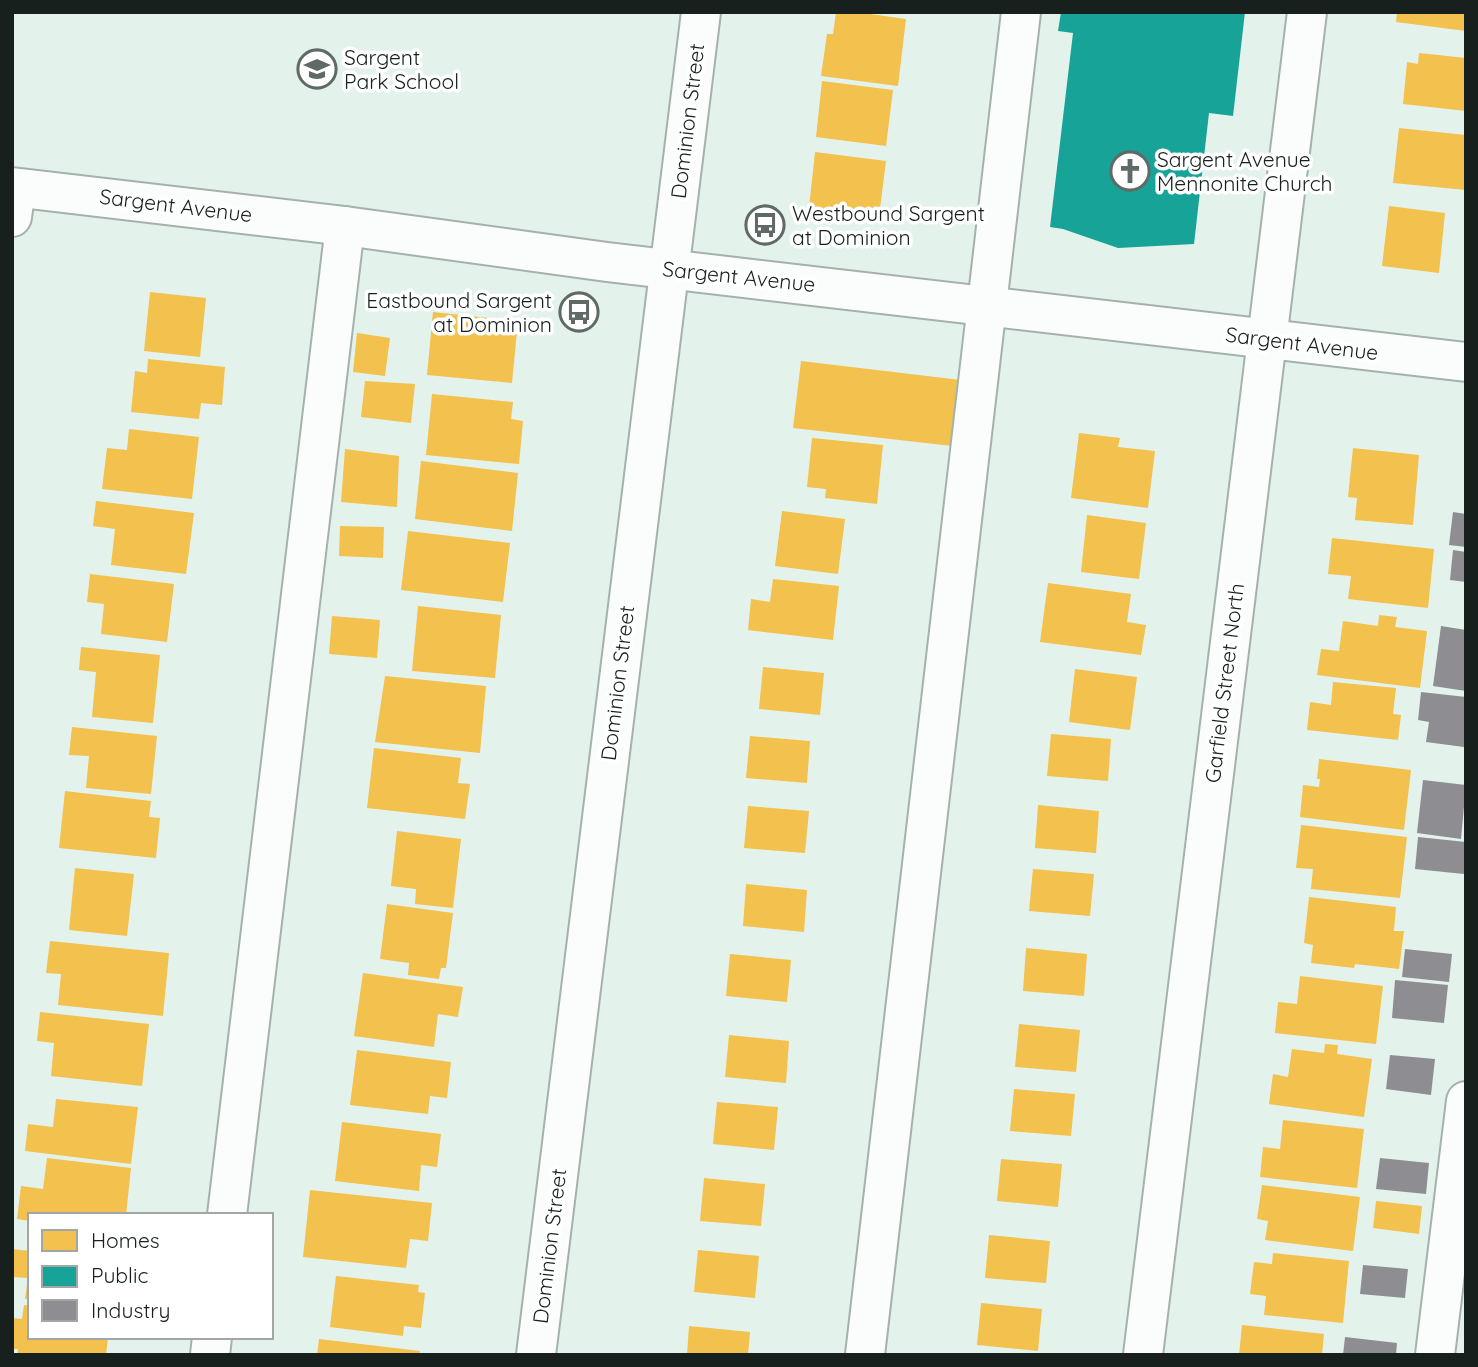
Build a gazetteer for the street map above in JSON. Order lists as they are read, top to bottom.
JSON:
{
  "streets": {
    "street": ["Dominion Street", "Sargent Avenue", "Garfield Street North"]
  },
  "crossings": [
    ["Dominion Street", "Sargent Avenue"],
    ["Sargent Avenue", "Garfield Street North"]
  ],
  "places": {
    "school or university": ["Sargent Park School"],
    "church": ["Sargent Avenue Mennonite Church"],
    "bus stop": ["Westbound Sargent at Dominion", "Eastbound Sargent at Dominion"]
  },
  "legend": ["Homes", "Public", "Industry"]
}
